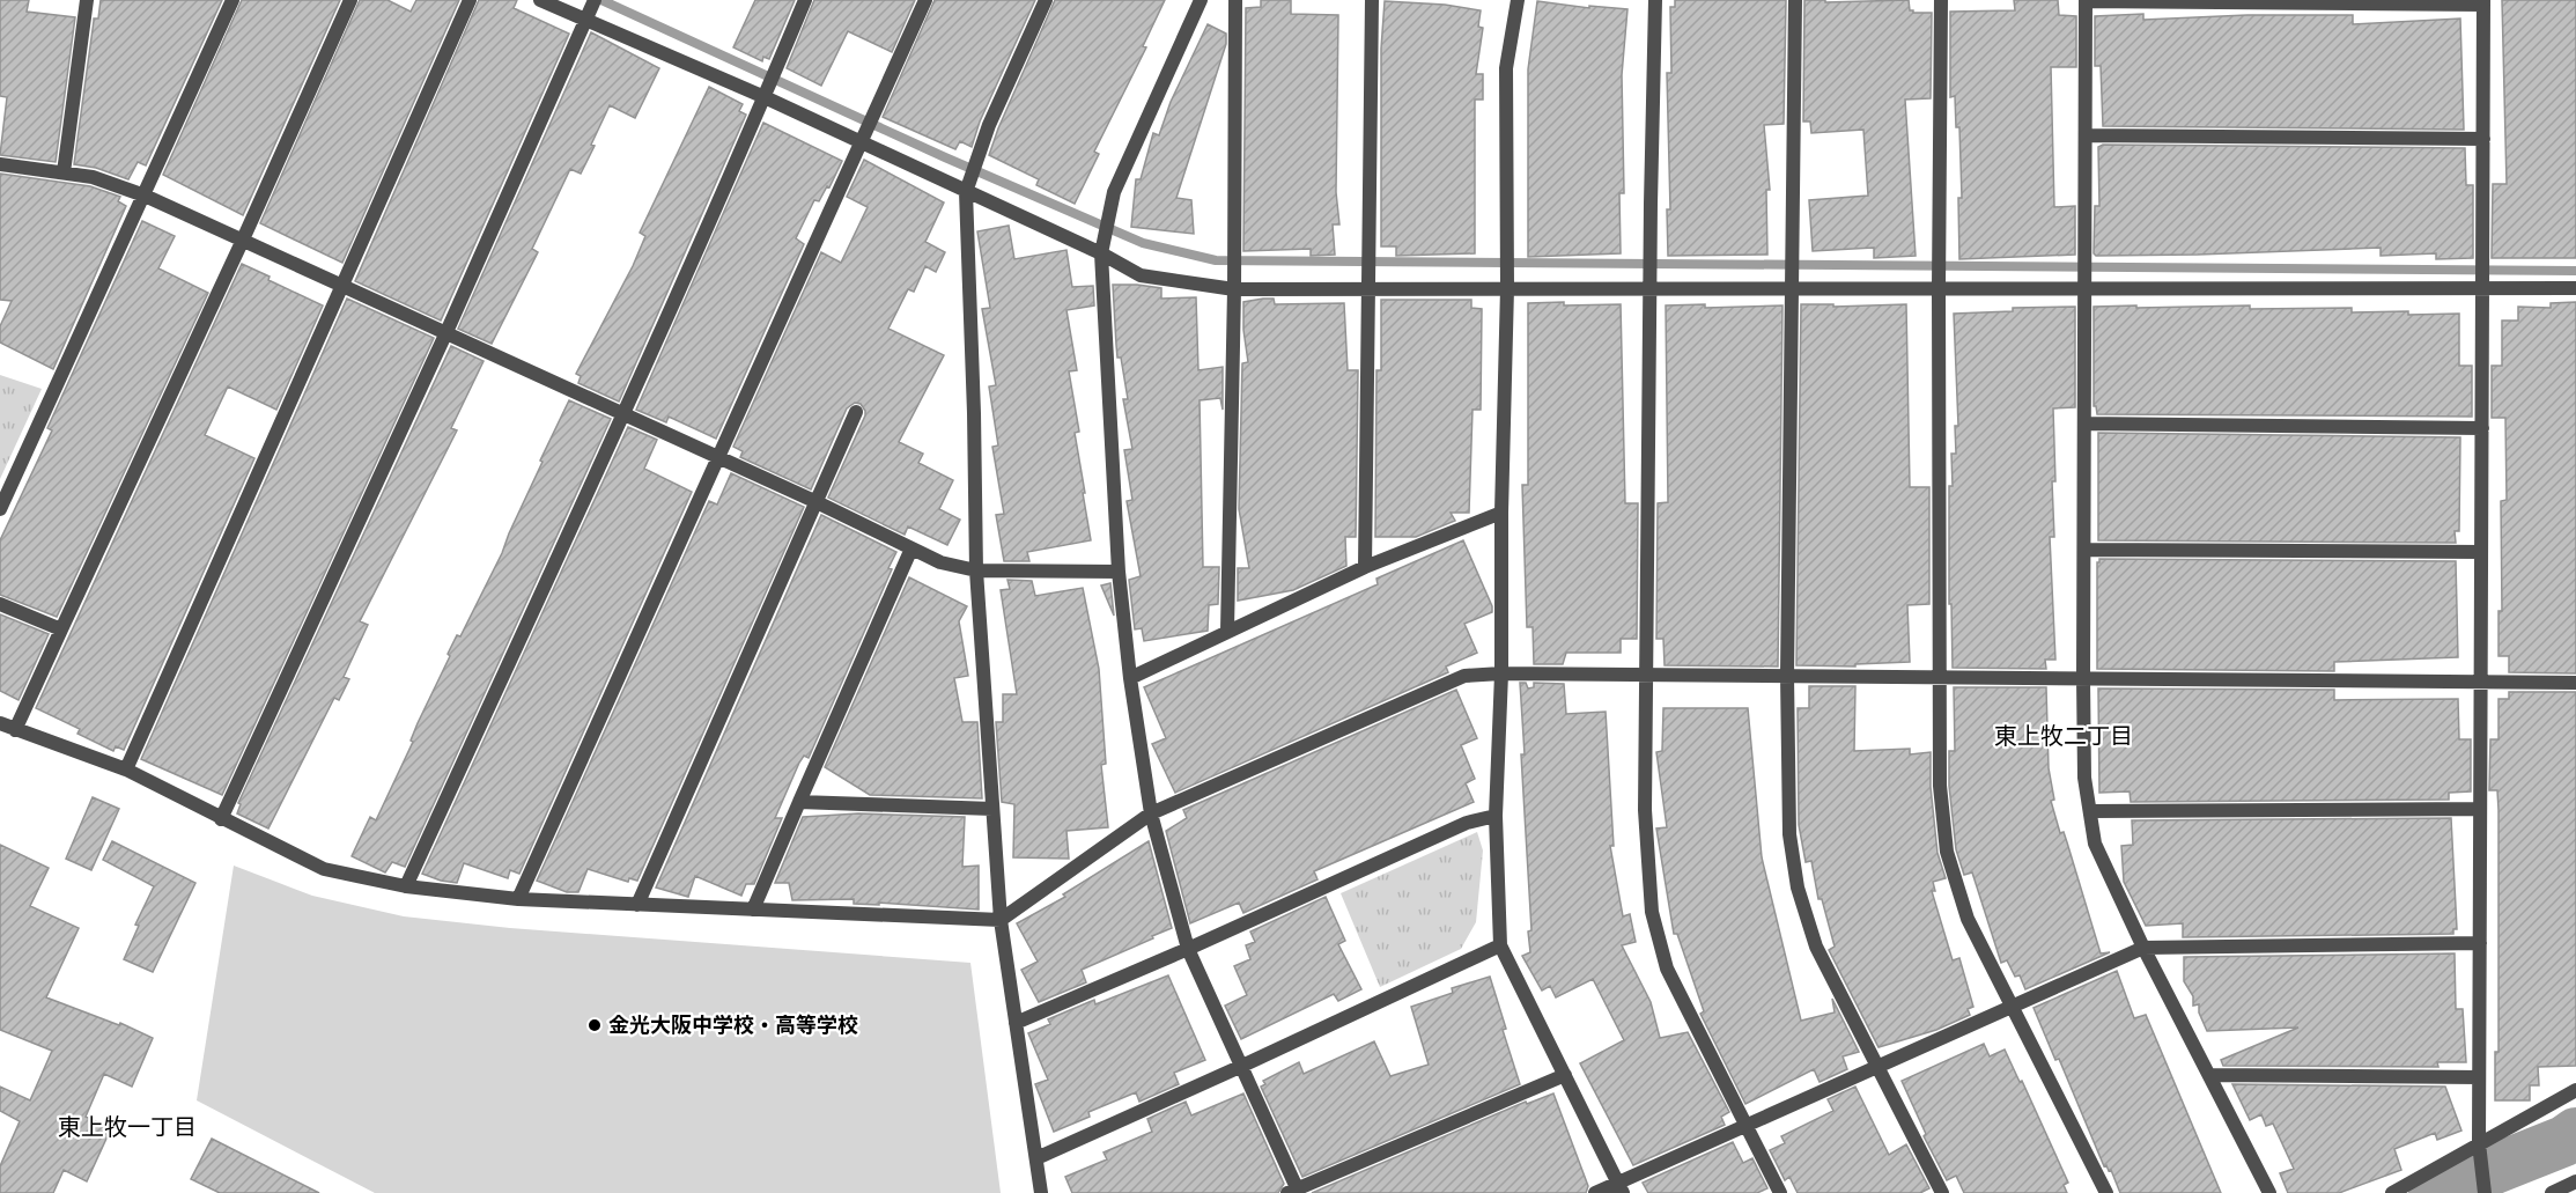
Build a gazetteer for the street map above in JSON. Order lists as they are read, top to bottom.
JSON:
{
  "districts": ["東上牧二丁目", "東上牧一丁目"],
  "places": ["金光大阪中学校・高等学校"]
}
